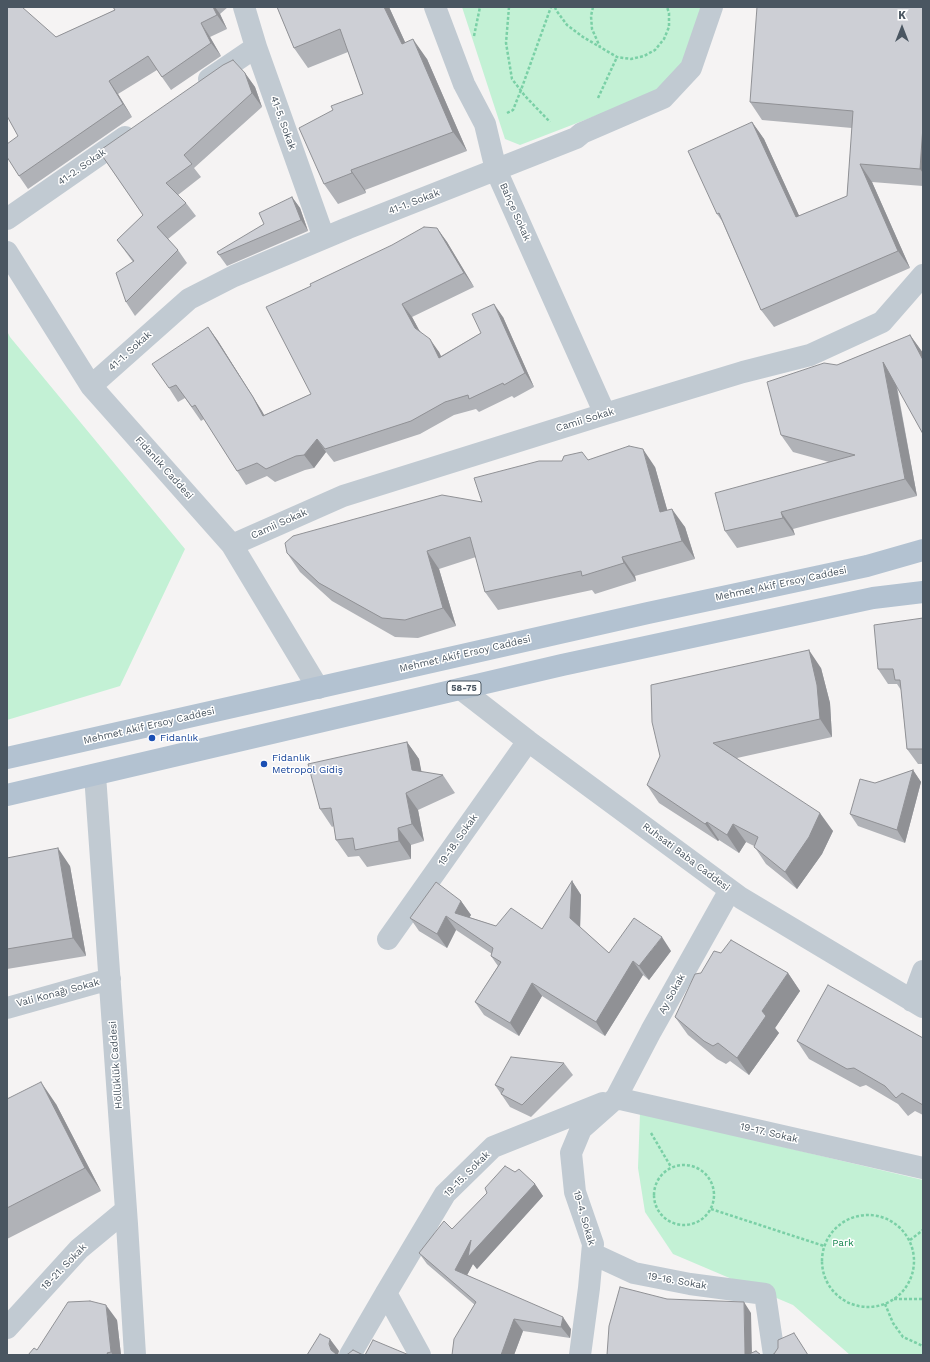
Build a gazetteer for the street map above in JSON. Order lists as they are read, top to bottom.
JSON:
{
  "streets": {
    "main road": ["Mehmet Akif Ersoy Caddesi", "58-75"],
    "street": [
      "41-5. Sokak",
      "41-2. Sokak",
      "41-1. Sokak",
      "Bahçe Sokak",
      "Camii Sokak",
      "Fidanlık Caddesi",
      "19-18. Sokak",
      "Ruhsati Baba Caddesi",
      "Vali Konağı Sokak",
      "Ay Sokak",
      "Höllüklük Caddesi",
      "19-17. Sokak",
      "19-15. Sokak",
      "19-4. Sokak",
      "18-21. Sokak",
      "19-16. Sokak"
    ]
  },
  "crossings": [
    ["41-5. Sokak", "41-1. Sokak"],
    ["41-1. Sokak", "Bahçe Sokak"],
    ["41-1. Sokak", "Fidanlık Caddesi"],
    ["Bahçe Sokak", "Camii Sokak"],
    ["Camii Sokak", "Fidanlık Caddesi"],
    ["Fidanlık Caddesi", "Mehmet Akif Ersoy Caddesi"],
    ["58-75", "Ruhsati Baba Caddesi"],
    ["58-75", "Höllüklük Caddesi"],
    ["19-18. Sokak", "Ruhsati Baba Caddesi"],
    ["Ruhsati Baba Caddesi", "Ay Sokak"],
    ["Vali Konağı Sokak", "Höllüklük Caddesi"],
    ["Ay Sokak", "19-17. Sokak"],
    ["Ay Sokak", "19-15. Sokak"],
    ["Ay Sokak", "19-4. Sokak"],
    ["Höllüklük Caddesi", "18-21. Sokak"],
    ["19-17. Sokak", "19-15. Sokak"],
    ["19-17. Sokak", "19-4. Sokak"],
    ["19-15. Sokak", "19-4. Sokak"],
    ["19-4. Sokak", "19-16. Sokak"]
  ],
  "parks": ["Park"],
  "places": ["Fidanlık", "Fidanlık Metropol Gidiş"],
  "north": "top"
}
